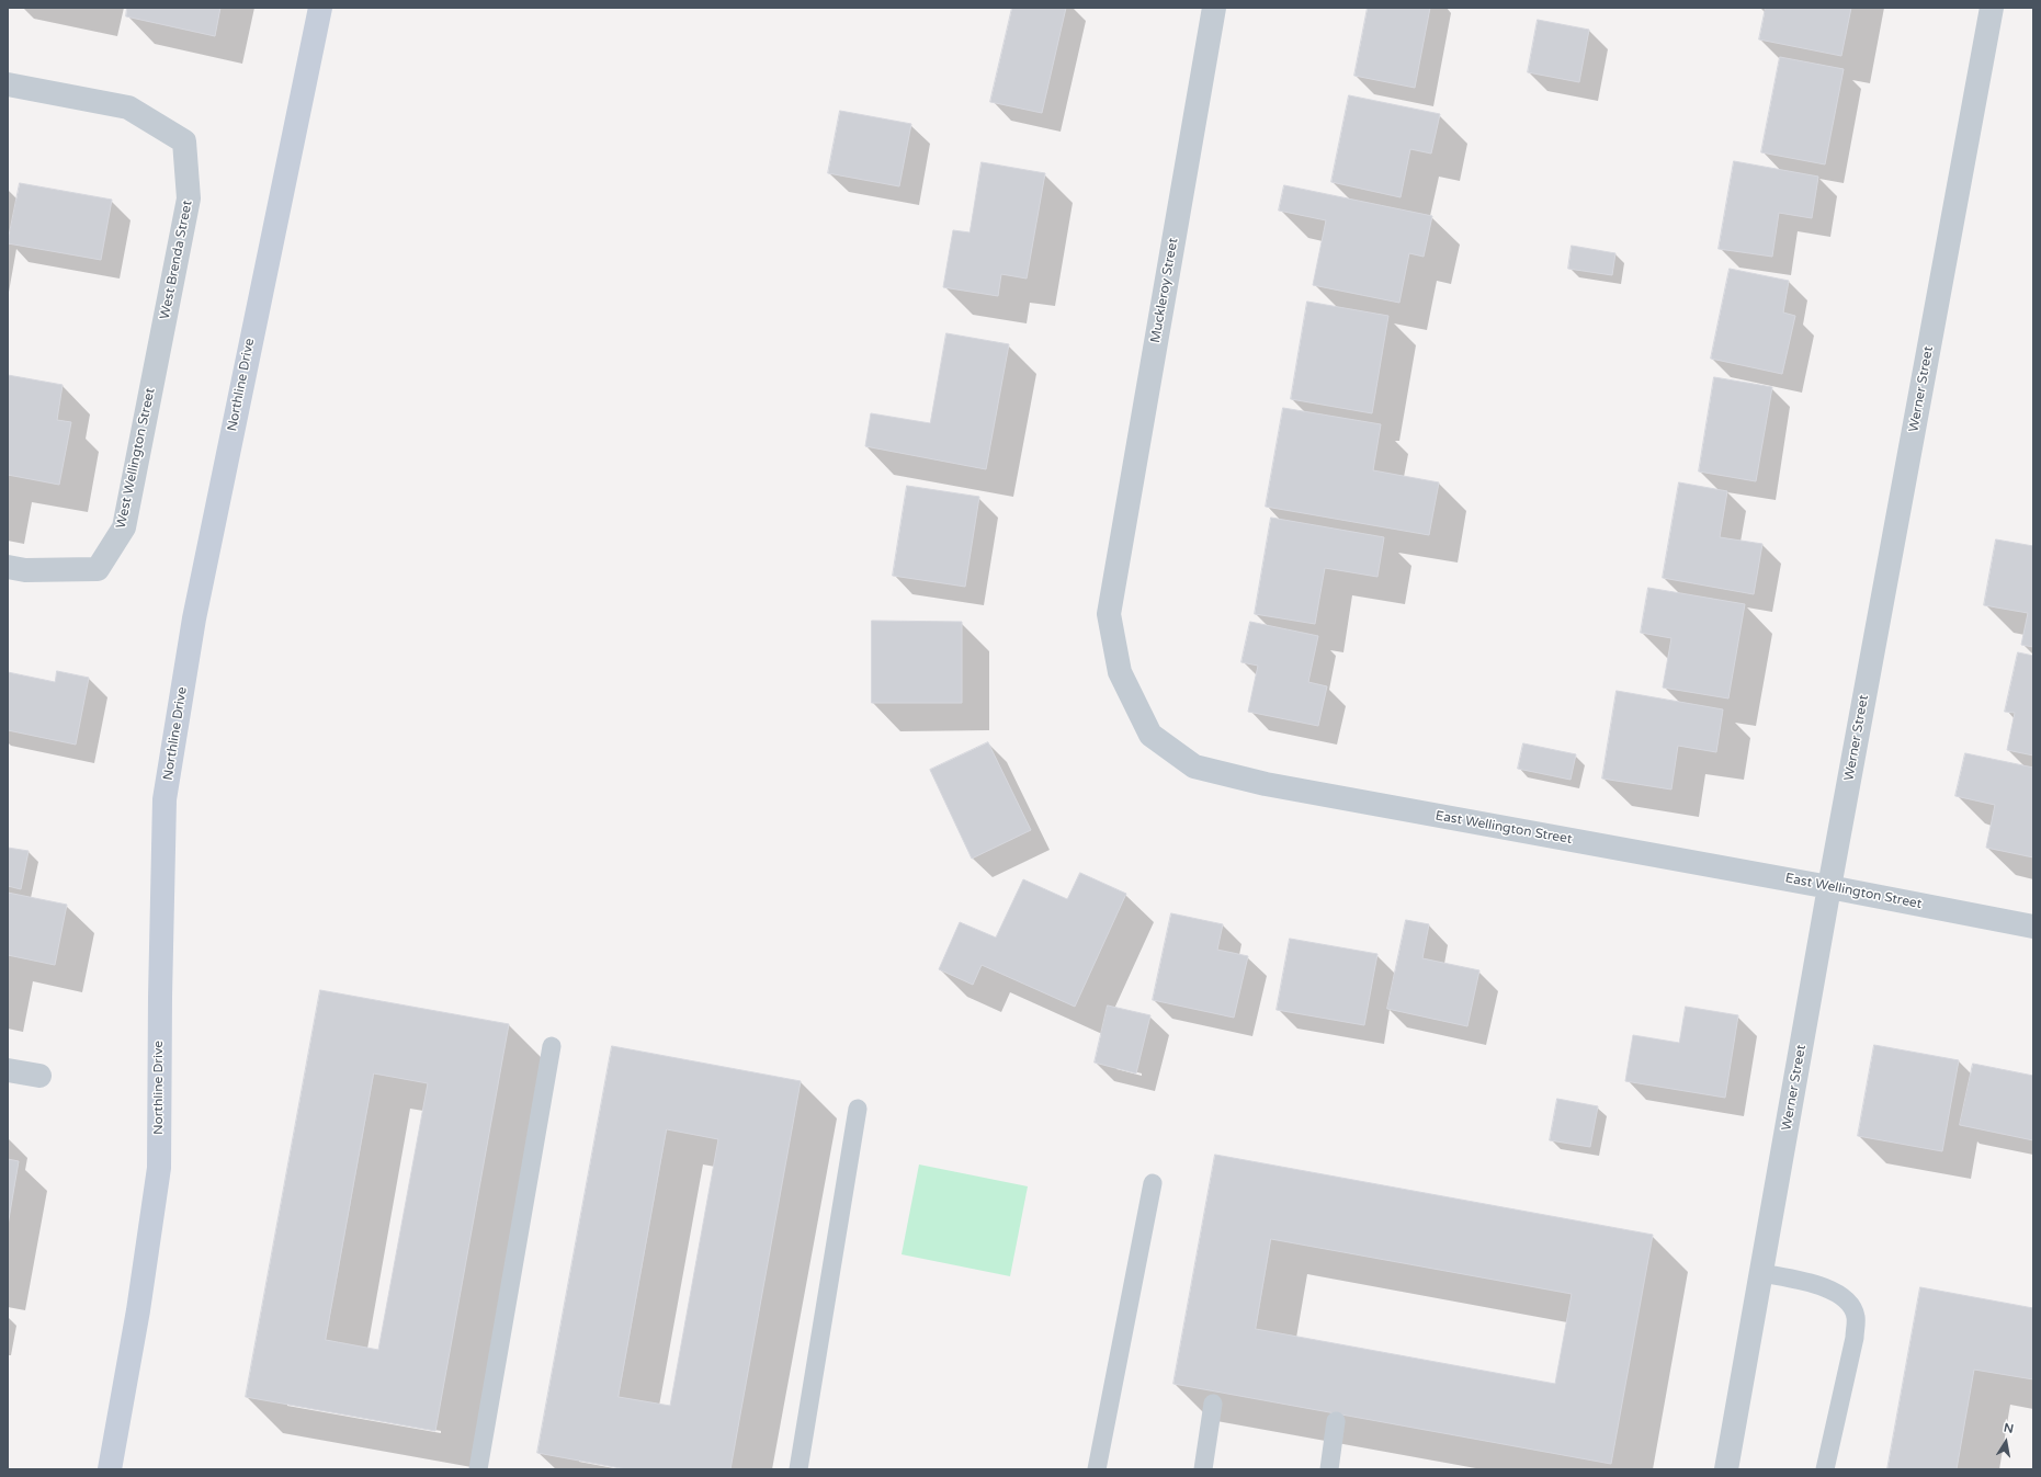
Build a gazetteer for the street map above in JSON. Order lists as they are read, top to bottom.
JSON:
{
  "streets": {
    "street": [
      "West Brenda Street",
      "Muckleroy Street",
      "Northline Drive",
      "Werner Street",
      "West Wellington Street",
      "East Wellington Street"
    ]
  },
  "crossings": [
    ["West Brenda Street", "West Wellington Street"],
    ["Muckleroy Street", "East Wellington Street"],
    ["Werner Street", "East Wellington Street"]
  ],
  "north": "top"
}
